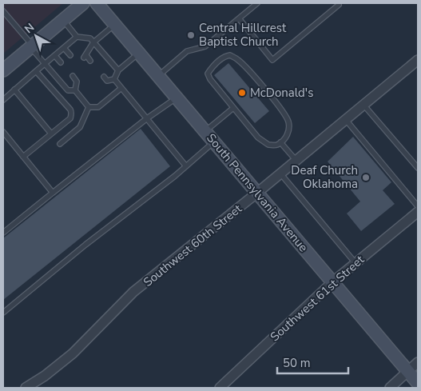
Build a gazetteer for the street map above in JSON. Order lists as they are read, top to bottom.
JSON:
{
  "streets": {
    "main road": ["South Pennsylvania Avenue"],
    "street": ["Southwest 60th Street", "Southwest 61st Street"]
  },
  "crossings": [
    ["South Pennsylvania Avenue", "Southwest 60th Street"],
    ["South Pennsylvania Avenue", "Southwest 61st Street"]
  ],
  "places": ["Central Hillcrest Baptist Church", "McDonald's", "Deaf Church Oklahoma"],
  "scale_bar": "50 m",
  "north": "top left"
}
